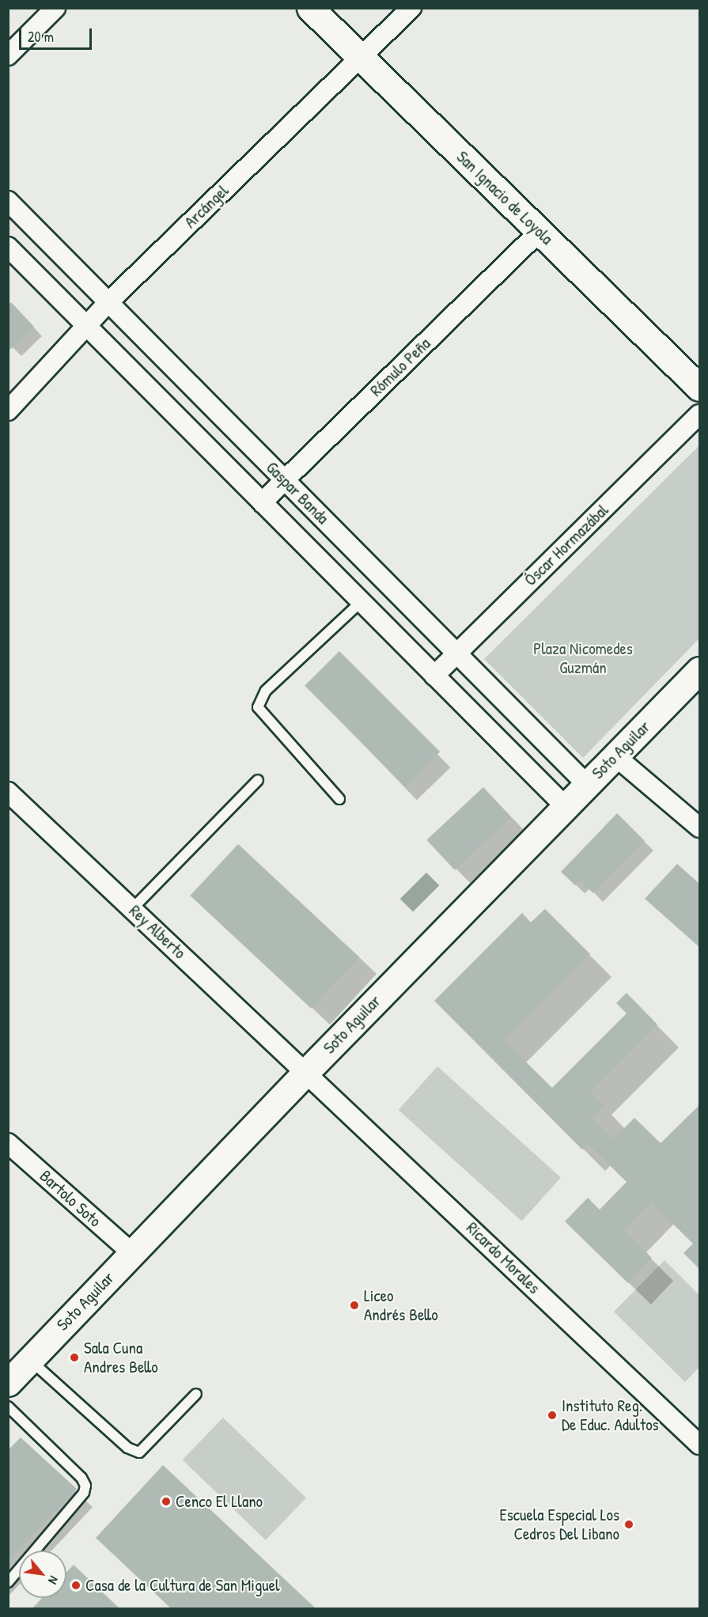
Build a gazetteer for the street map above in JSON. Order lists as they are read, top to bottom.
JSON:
{
  "streets": {
    "street": [
      "San Ignacio de Loyola",
      "Arcángel",
      "Rómulo Peña",
      "Gaspar Banda",
      "Óscar Hormazábal",
      "Soto Aguilar",
      "Rey Alberto",
      "Bartolo Soto",
      "Ricardo Morales"
    ]
  },
  "crossings": [
    ["San Ignacio de Loyola", "Arcángel"],
    ["San Ignacio de Loyola", "Rómulo Peña"],
    ["Arcángel", "Gaspar Banda"],
    ["Rómulo Peña", "Gaspar Banda"],
    ["Gaspar Banda", "Óscar Hormazábal"],
    ["Gaspar Banda", "Soto Aguilar"],
    ["Soto Aguilar", "Rey Alberto"],
    ["Soto Aguilar", "Bartolo Soto"],
    ["Soto Aguilar", "Ricardo Morales"],
    ["Rey Alberto", "Ricardo Morales"]
  ],
  "parks": ["Plaza Nicomedes Guzmán"],
  "places": [
    "Liceo Andrés Bello",
    "Sala Cuna Andres Bello",
    "Instituto Reg. De Educ. Adultos",
    "Cenco El Llano",
    "Escuela Especial Los Cedros Del Libano",
    "Casa de la Cultura de San Miguel"
  ],
  "scale_bar": "20 m",
  "north": "bottom right"
}
